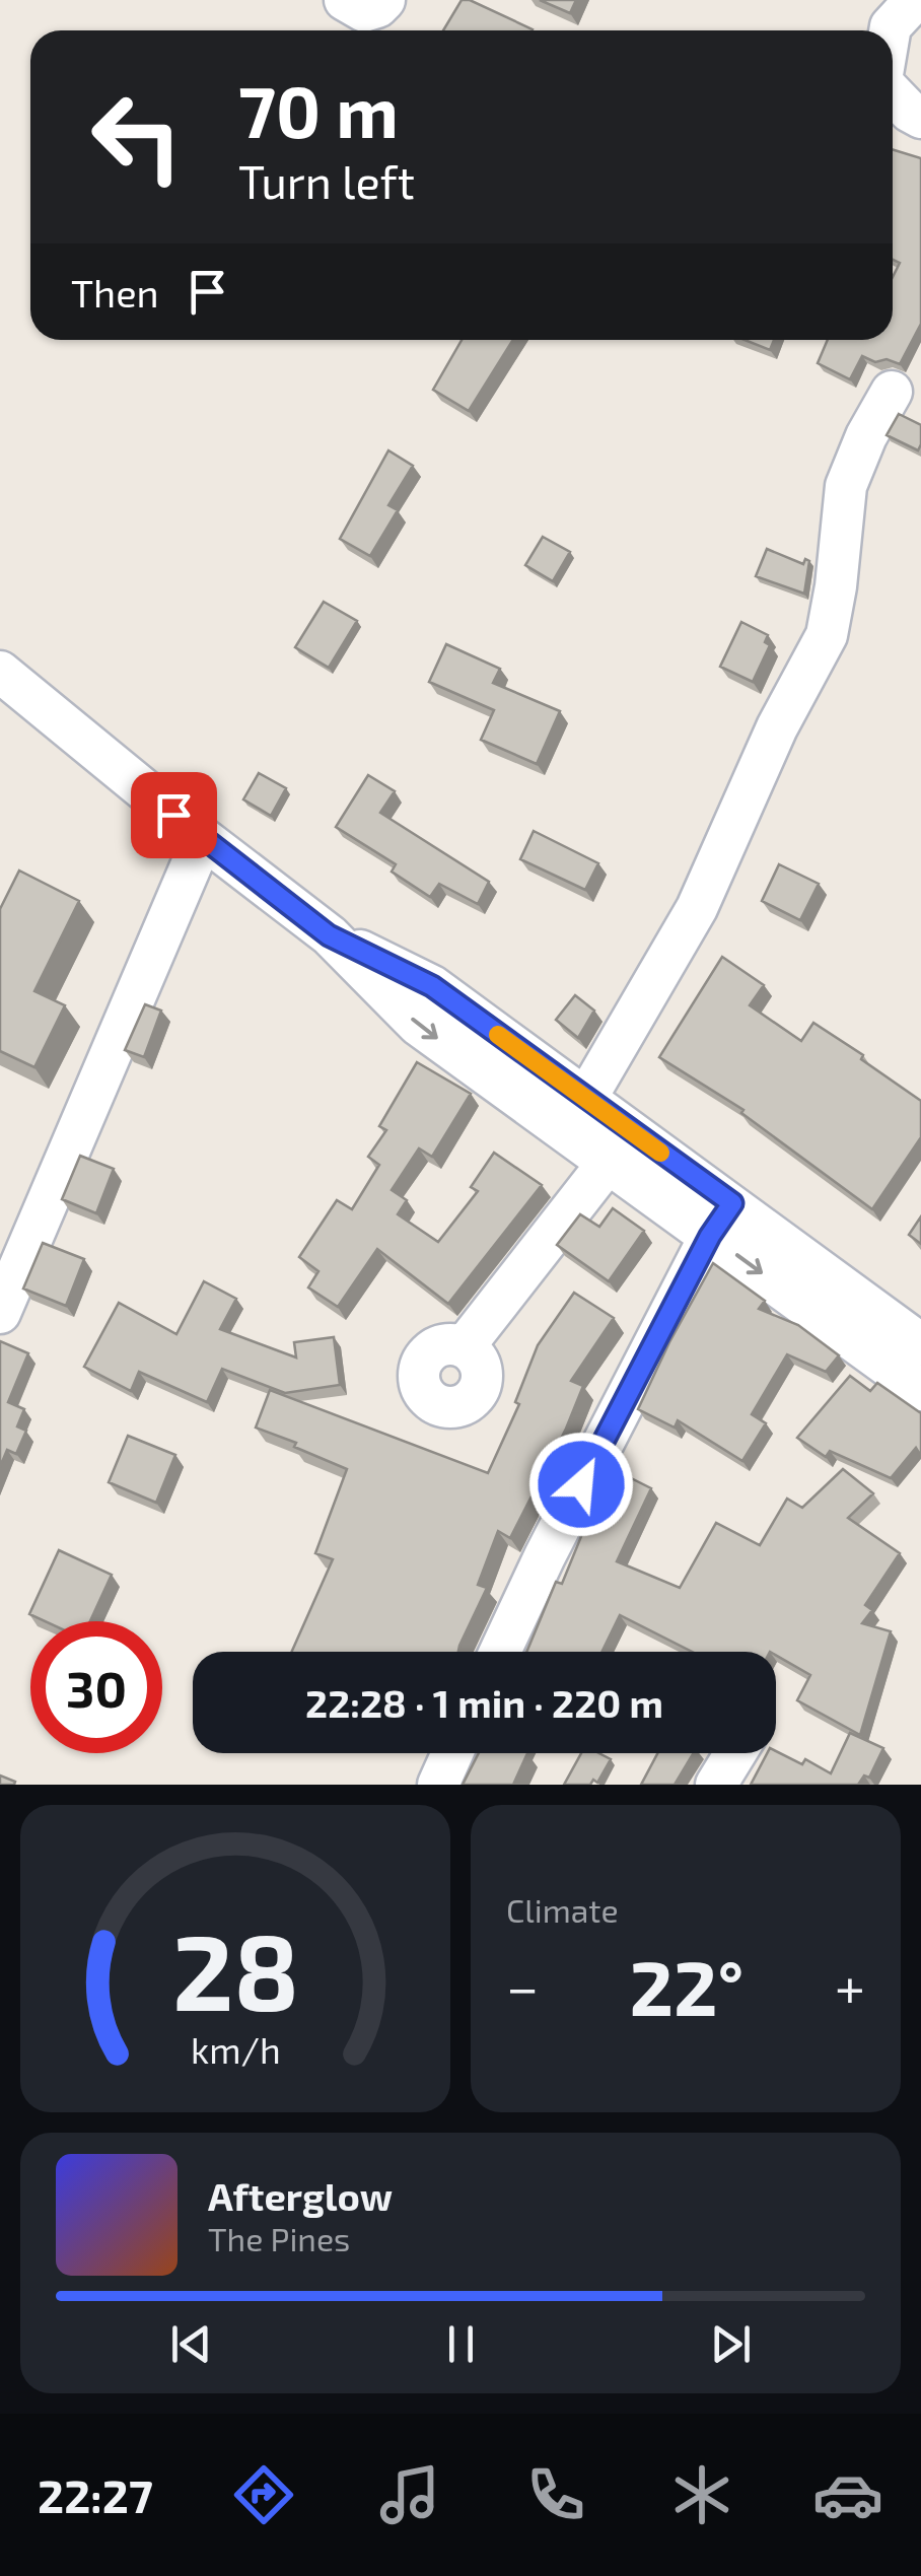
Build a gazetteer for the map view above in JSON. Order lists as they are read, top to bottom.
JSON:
{
  "page": {
    "turn": ["70 m", "Turn left"],
    "then": "Then",
    "limit": "30",
    "trip": "22:28 · 1 min · 220 m",
    "tile": "Climate",
    "heat": ["−", "22°", "+"],
    "song": ["Afterglow", "The Pines"],
    "tabs": "22:27",
    "gauge": ["28", "km/h"]
  }
}
